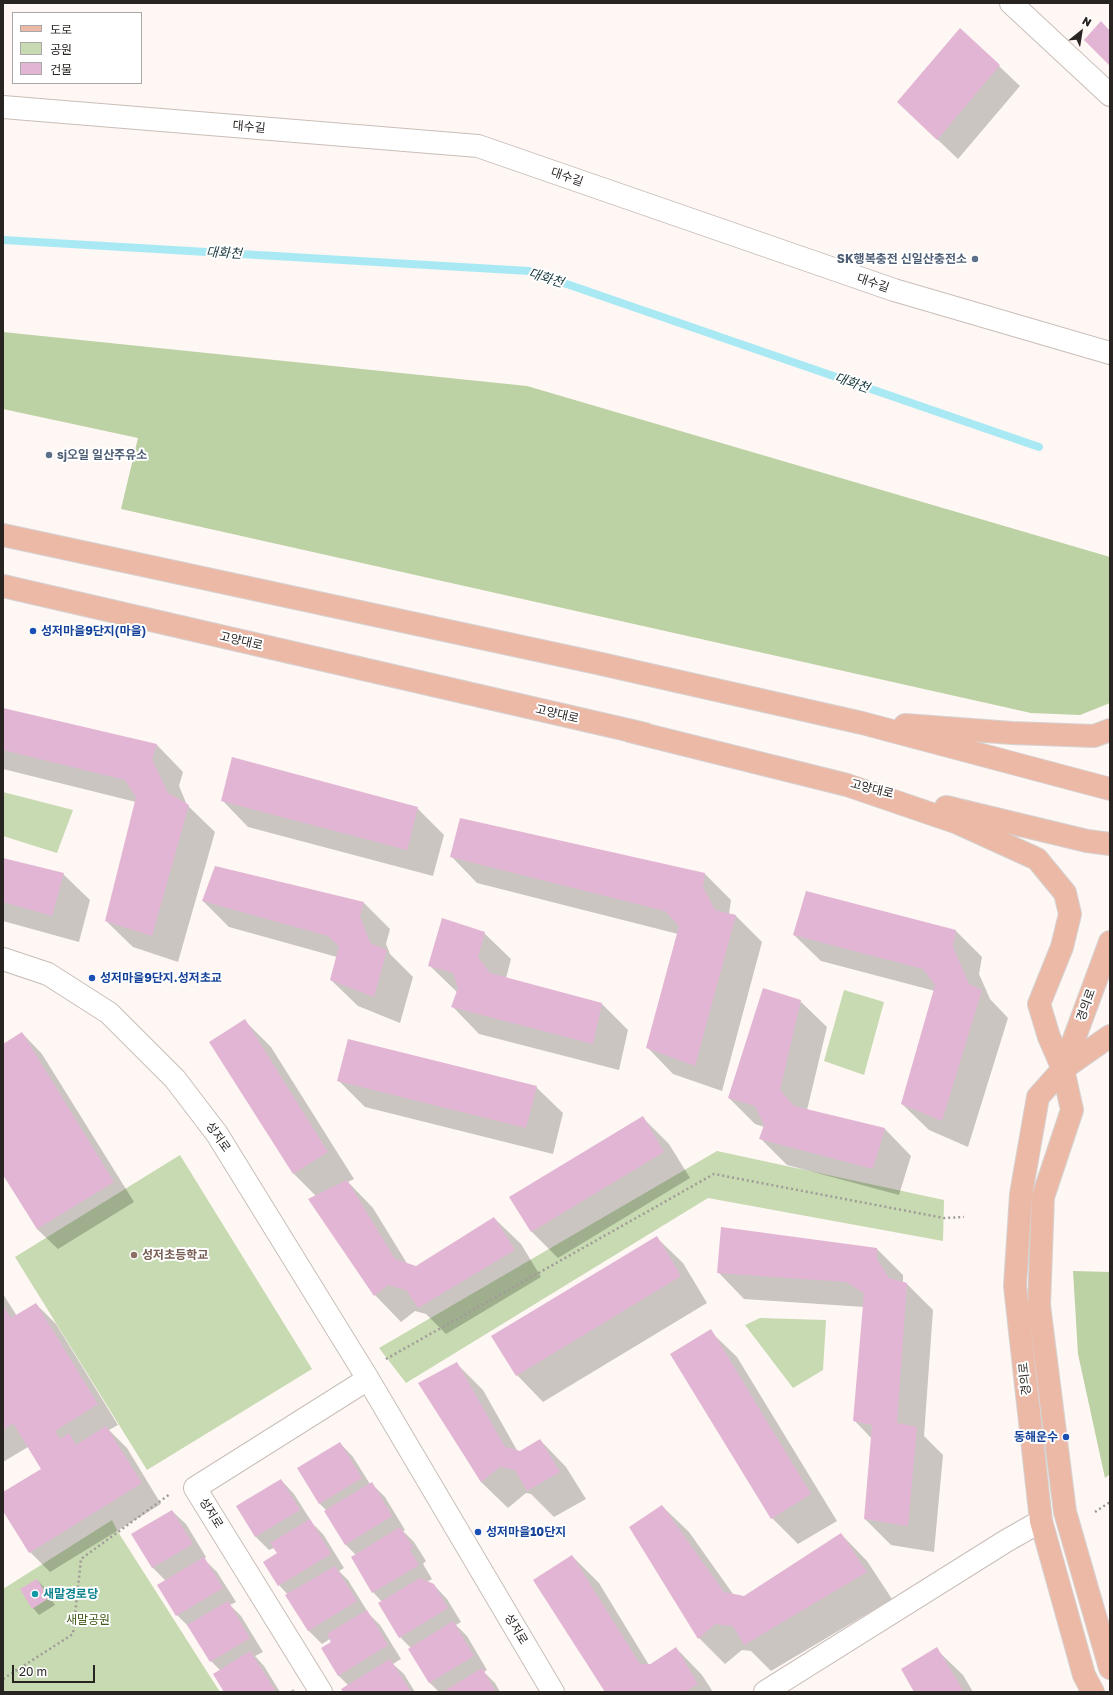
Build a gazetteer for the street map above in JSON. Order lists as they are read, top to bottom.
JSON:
{
  "streets": {
    "main road": ["고양대로", "경의로"],
    "street": ["대수길", "성저로"]
  },
  "water": ["대화천"],
  "parks": ["새말공원"],
  "places": [
    "SK행복충전 신일산충전소",
    "sj오일 일산주유소",
    "성저마을9단지(마을)",
    "성저마을9단지.성저초교",
    "성저초등학교",
    "동해운수",
    "성저마을10단지",
    "새말경로당"
  ],
  "legend": ["도로", "공원", "건물"],
  "scale_bar": "20 m",
  "north": "top right"
}
